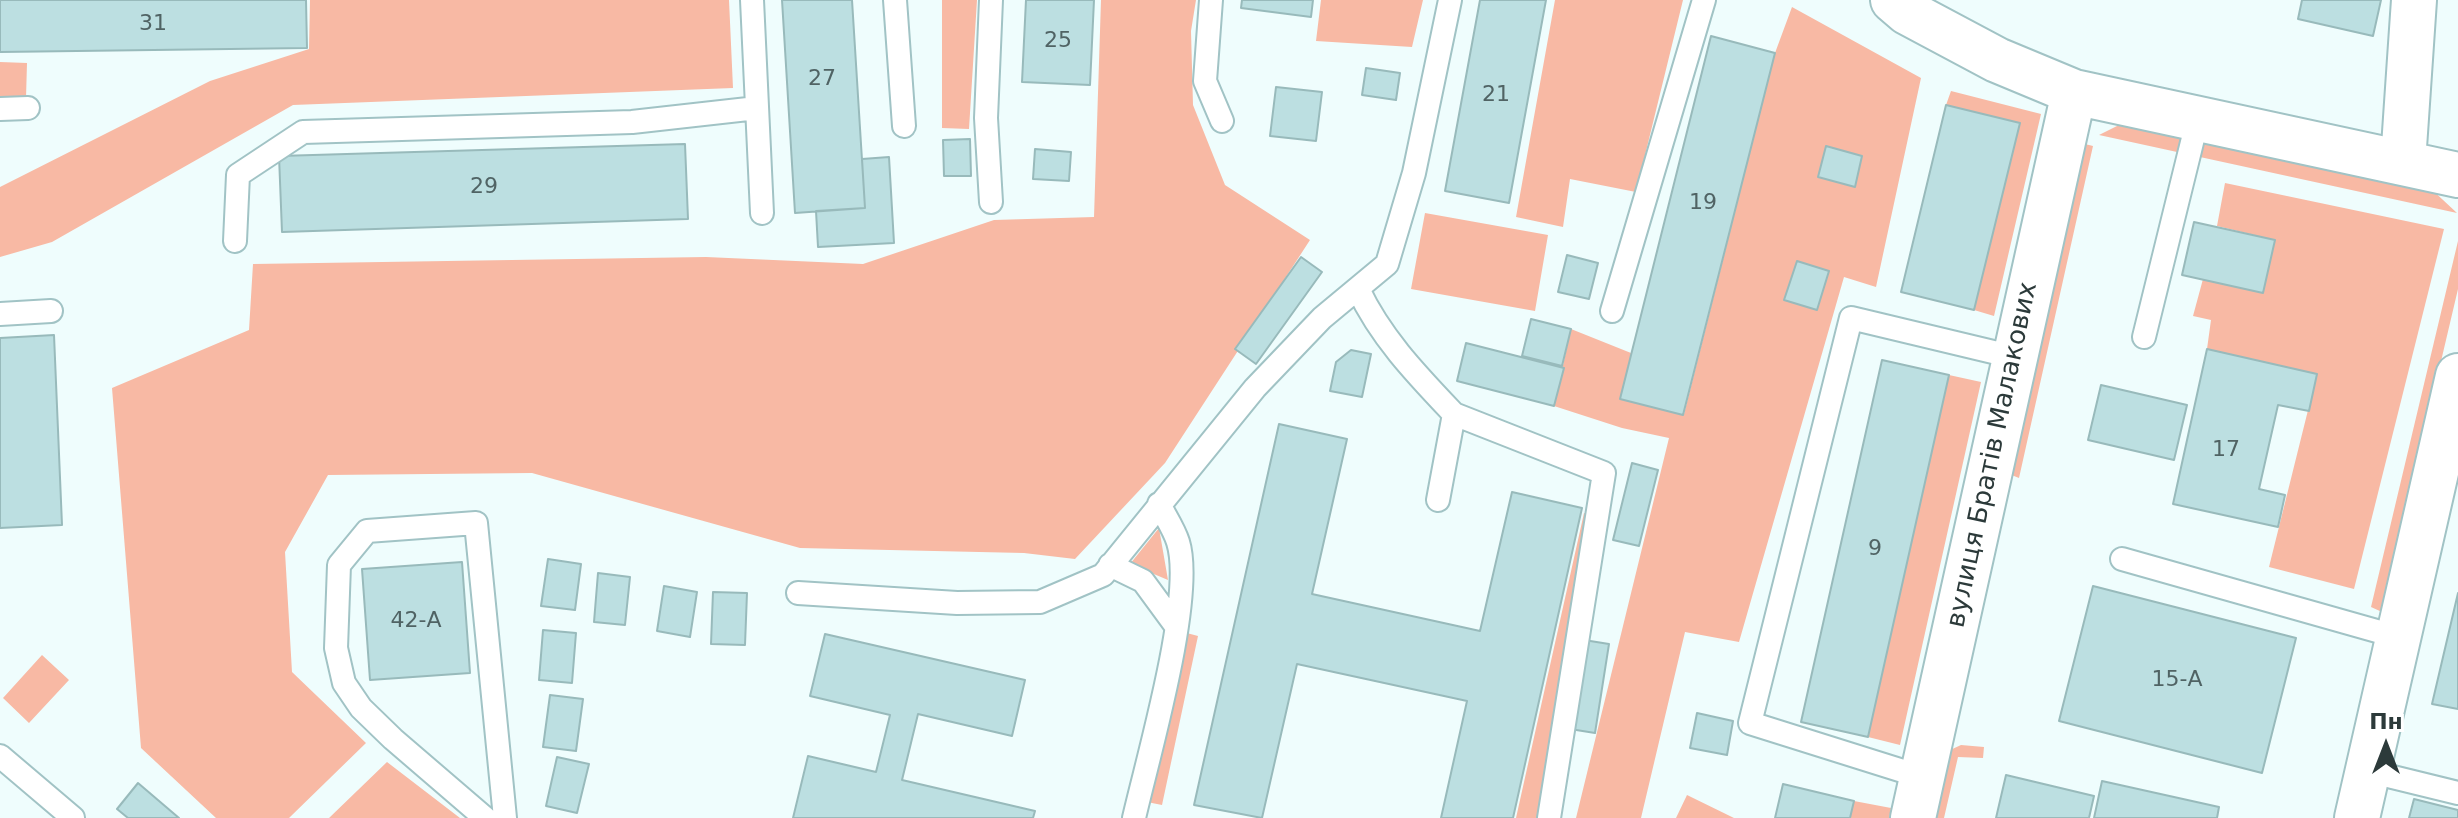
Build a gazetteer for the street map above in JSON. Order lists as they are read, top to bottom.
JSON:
{
  "streets": {
    "street": ["вулиця Братів Малакових"]
  },
  "house_numbers": [
    "31",
    "25",
    "27",
    "21",
    "29",
    "19",
    "17",
    "9",
    "42-А",
    "15-А"
  ],
  "north": "top"
}
